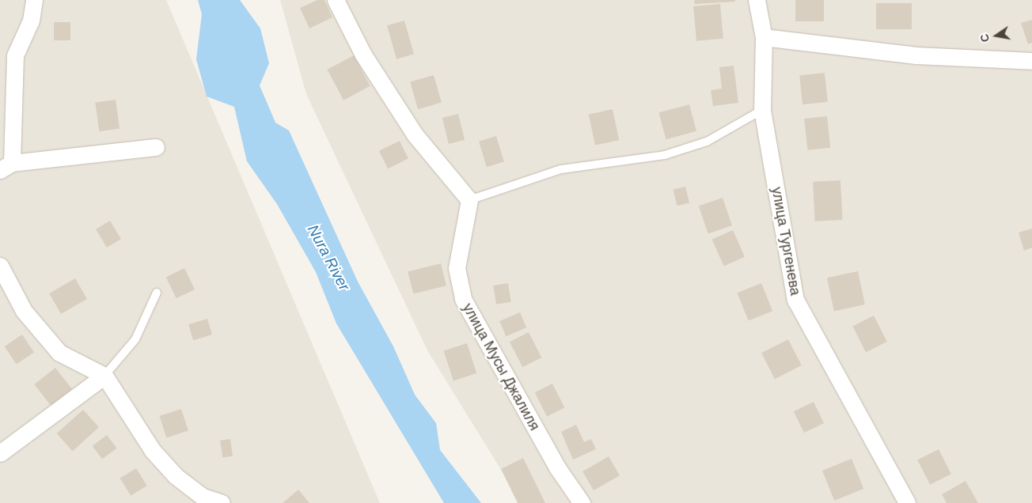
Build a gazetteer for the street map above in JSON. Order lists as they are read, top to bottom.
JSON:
{
  "streets": {
    "street": ["улица Тургенева", "улица Мусы Джалиля"]
  },
  "water": ["Nura River"],
  "north": "left"
}
